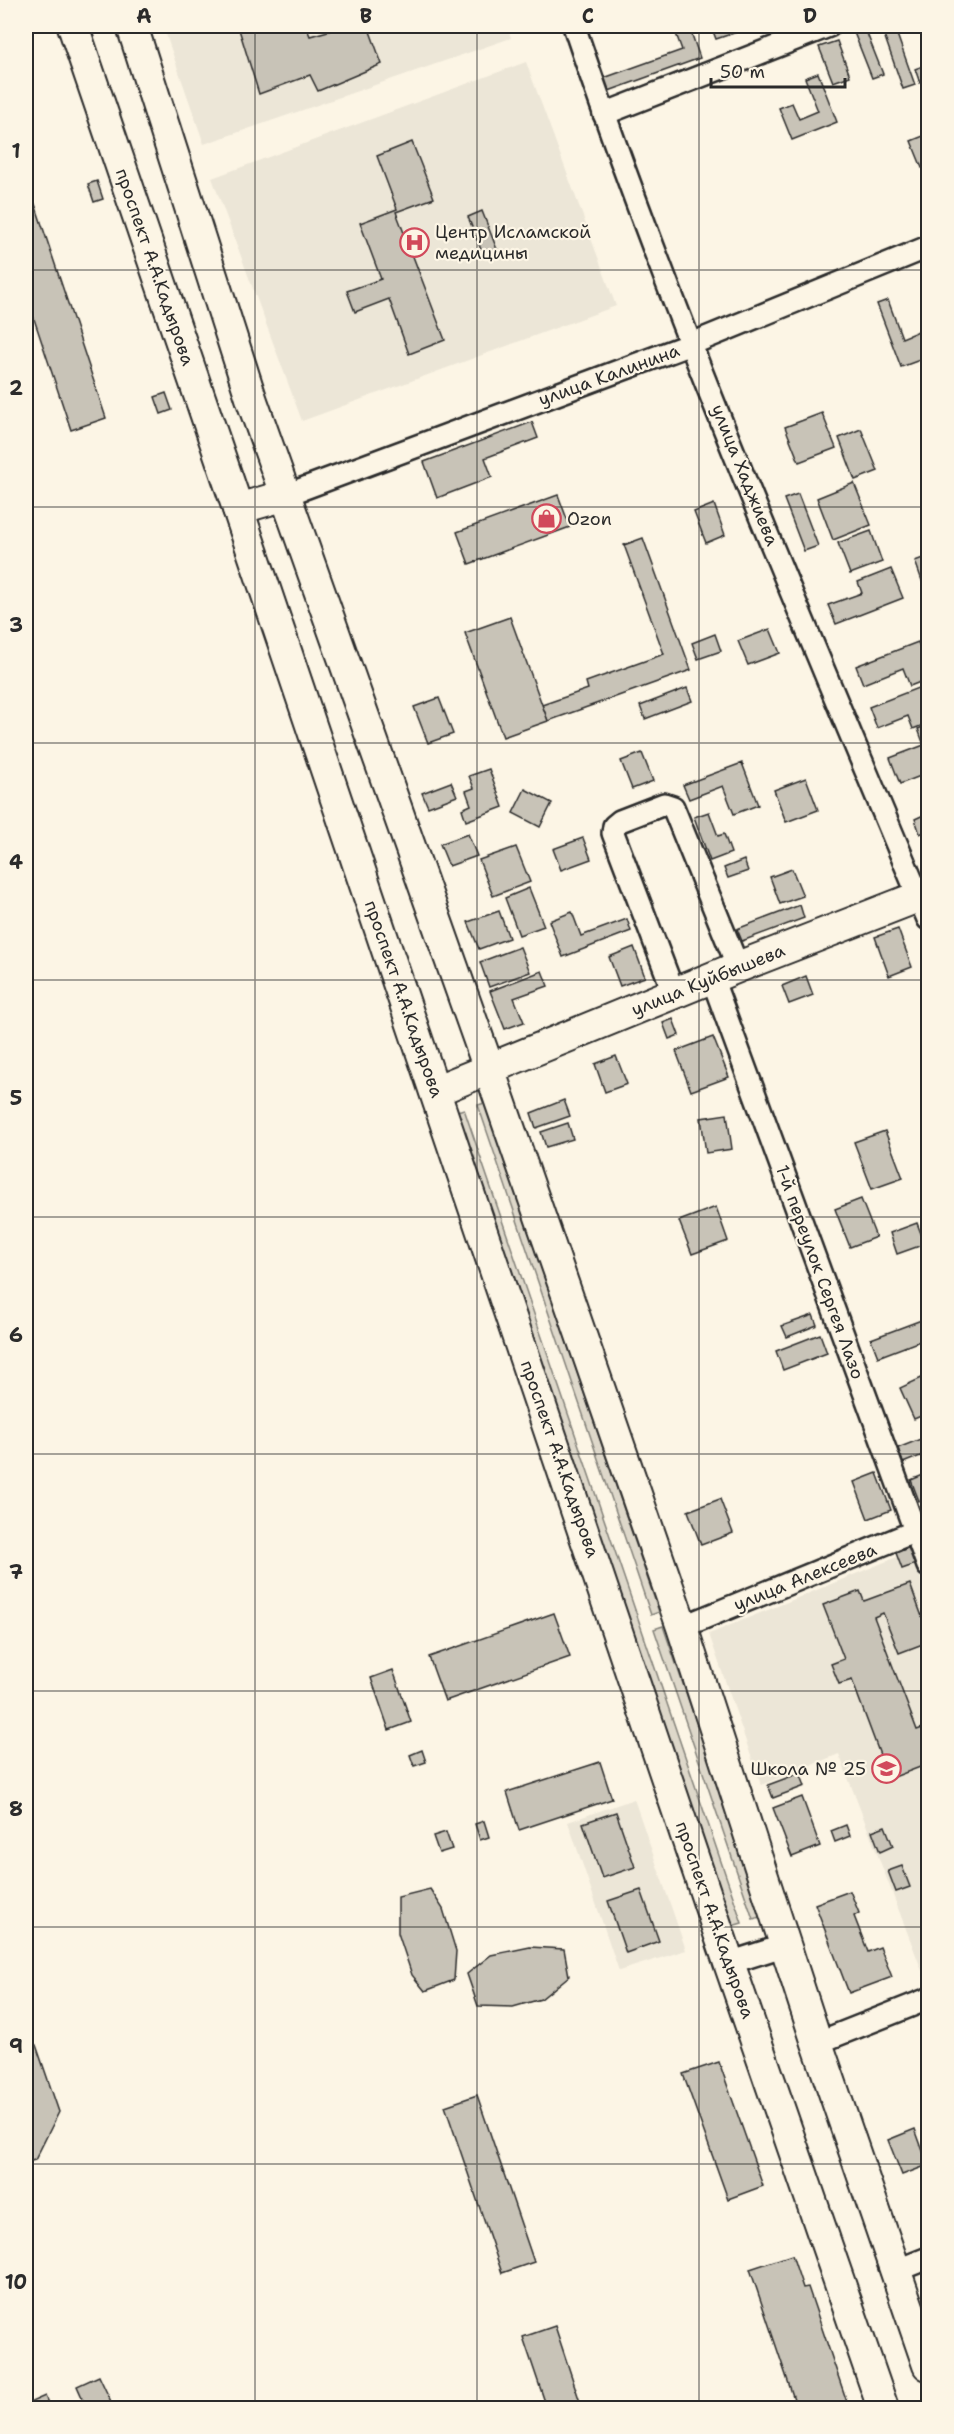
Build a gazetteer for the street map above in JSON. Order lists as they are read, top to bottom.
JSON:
{
  "streets": {
    "street": [
      "проспект А.А.Кадырова",
      "улица Калинина",
      "улица Хаджиева",
      "улица Куйбышева",
      "1-й переулок Сергея Лазо",
      "улица Алексеева"
    ]
  },
  "crossings": [
    ["проспект А.А.Кадырова", "улица Куйбышева"],
    ["улица Калинина", "улица Хаджиева"],
    ["улица Хаджиева", "улица Куйбышева"],
    ["улица Куйбышева", "1-й переулок Сергея Лазо"],
    ["1-й переулок Сергея Лазо", "улица Алексеева"]
  ],
  "places": {
    "hospital": ["Центр Исламской медицины"],
    "shop": ["Ozon"],
    "school or university": ["Школа № 25"]
  },
  "scale_bar": "50 m",
  "grid": {
    "columns": [
      "A",
      "B",
      "C",
      "D"
    ],
    "rows": [
      "1",
      "2",
      "3",
      "4",
      "5",
      "6",
      "7",
      "8",
      "9",
      "10"
    ]
  }
}
